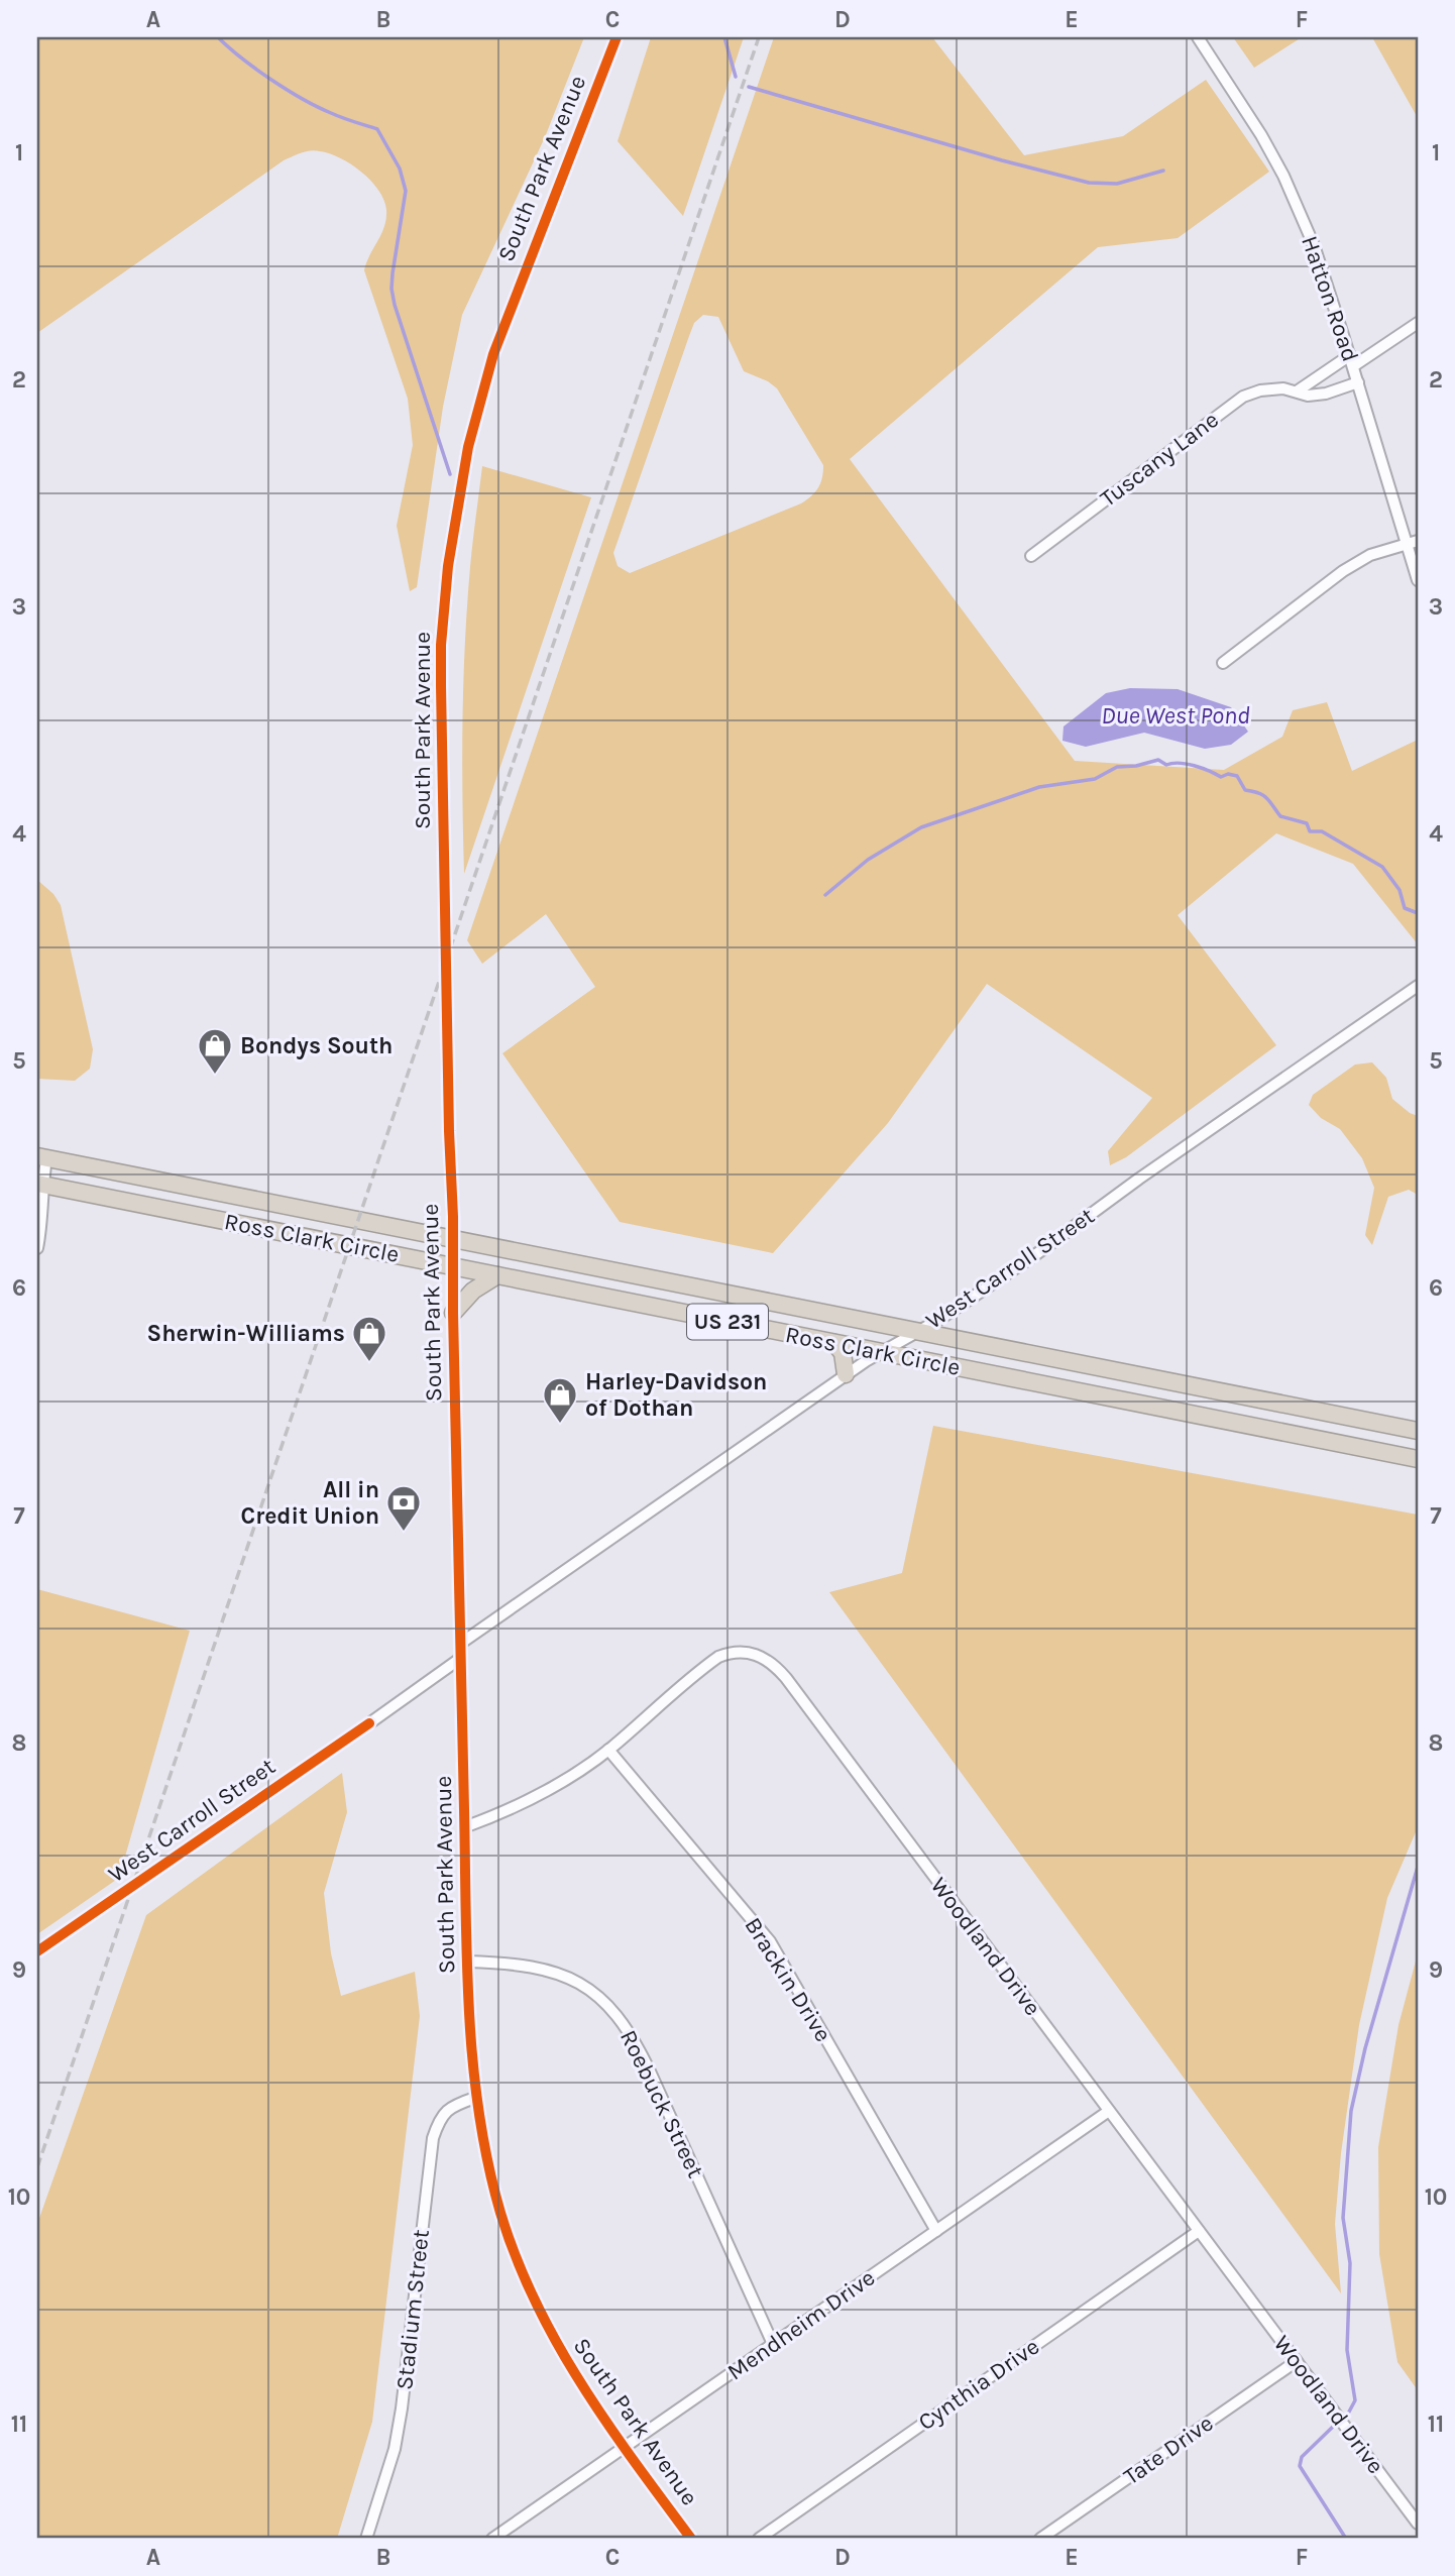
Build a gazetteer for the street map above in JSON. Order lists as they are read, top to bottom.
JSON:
{
  "streets": {
    "highway": ["Ross Clark Circle", "US 231"],
    "street": [
      "South Park Avenue",
      "Hatton Road",
      "Tuscany Lane",
      "West Carroll Street",
      "Woodland Drive",
      "Brackin Drive",
      "Roebuck Street",
      "Stadium Street",
      "Mendheim Drive",
      "Cynthia Drive",
      "Tate Drive"
    ]
  },
  "crossings": [
    ["South Park Avenue", "Ross Clark Circle"],
    ["South Park Avenue", "West Carroll Street"],
    ["South Park Avenue", "Woodland Drive"],
    ["South Park Avenue", "Roebuck Street"],
    ["South Park Avenue", "Stadium Street"],
    ["South Park Avenue", "Mendheim Drive"],
    ["Hatton Road", "Tuscany Lane"],
    ["Ross Clark Circle", "West Carroll Street"],
    ["Woodland Drive", "Brackin Drive"],
    ["Woodland Drive", "Mendheim Drive"],
    ["Woodland Drive", "Cynthia Drive"],
    ["Woodland Drive", "Tate Drive"],
    ["Brackin Drive", "Mendheim Drive"],
    ["Roebuck Street", "Mendheim Drive"]
  ],
  "water": ["Due West Pond"],
  "places": {
    "shop": ["Bondys South", "Sherwin-Williams", "Harley-Davidson of Dothan"],
    "bank": ["All in Credit Union"]
  },
  "grid": {
    "columns": [
      "A",
      "B",
      "C",
      "D",
      "E",
      "F"
    ],
    "rows": [
      "1",
      "2",
      "3",
      "4",
      "5",
      "6",
      "7",
      "8",
      "9",
      "10",
      "11"
    ]
  }
}
